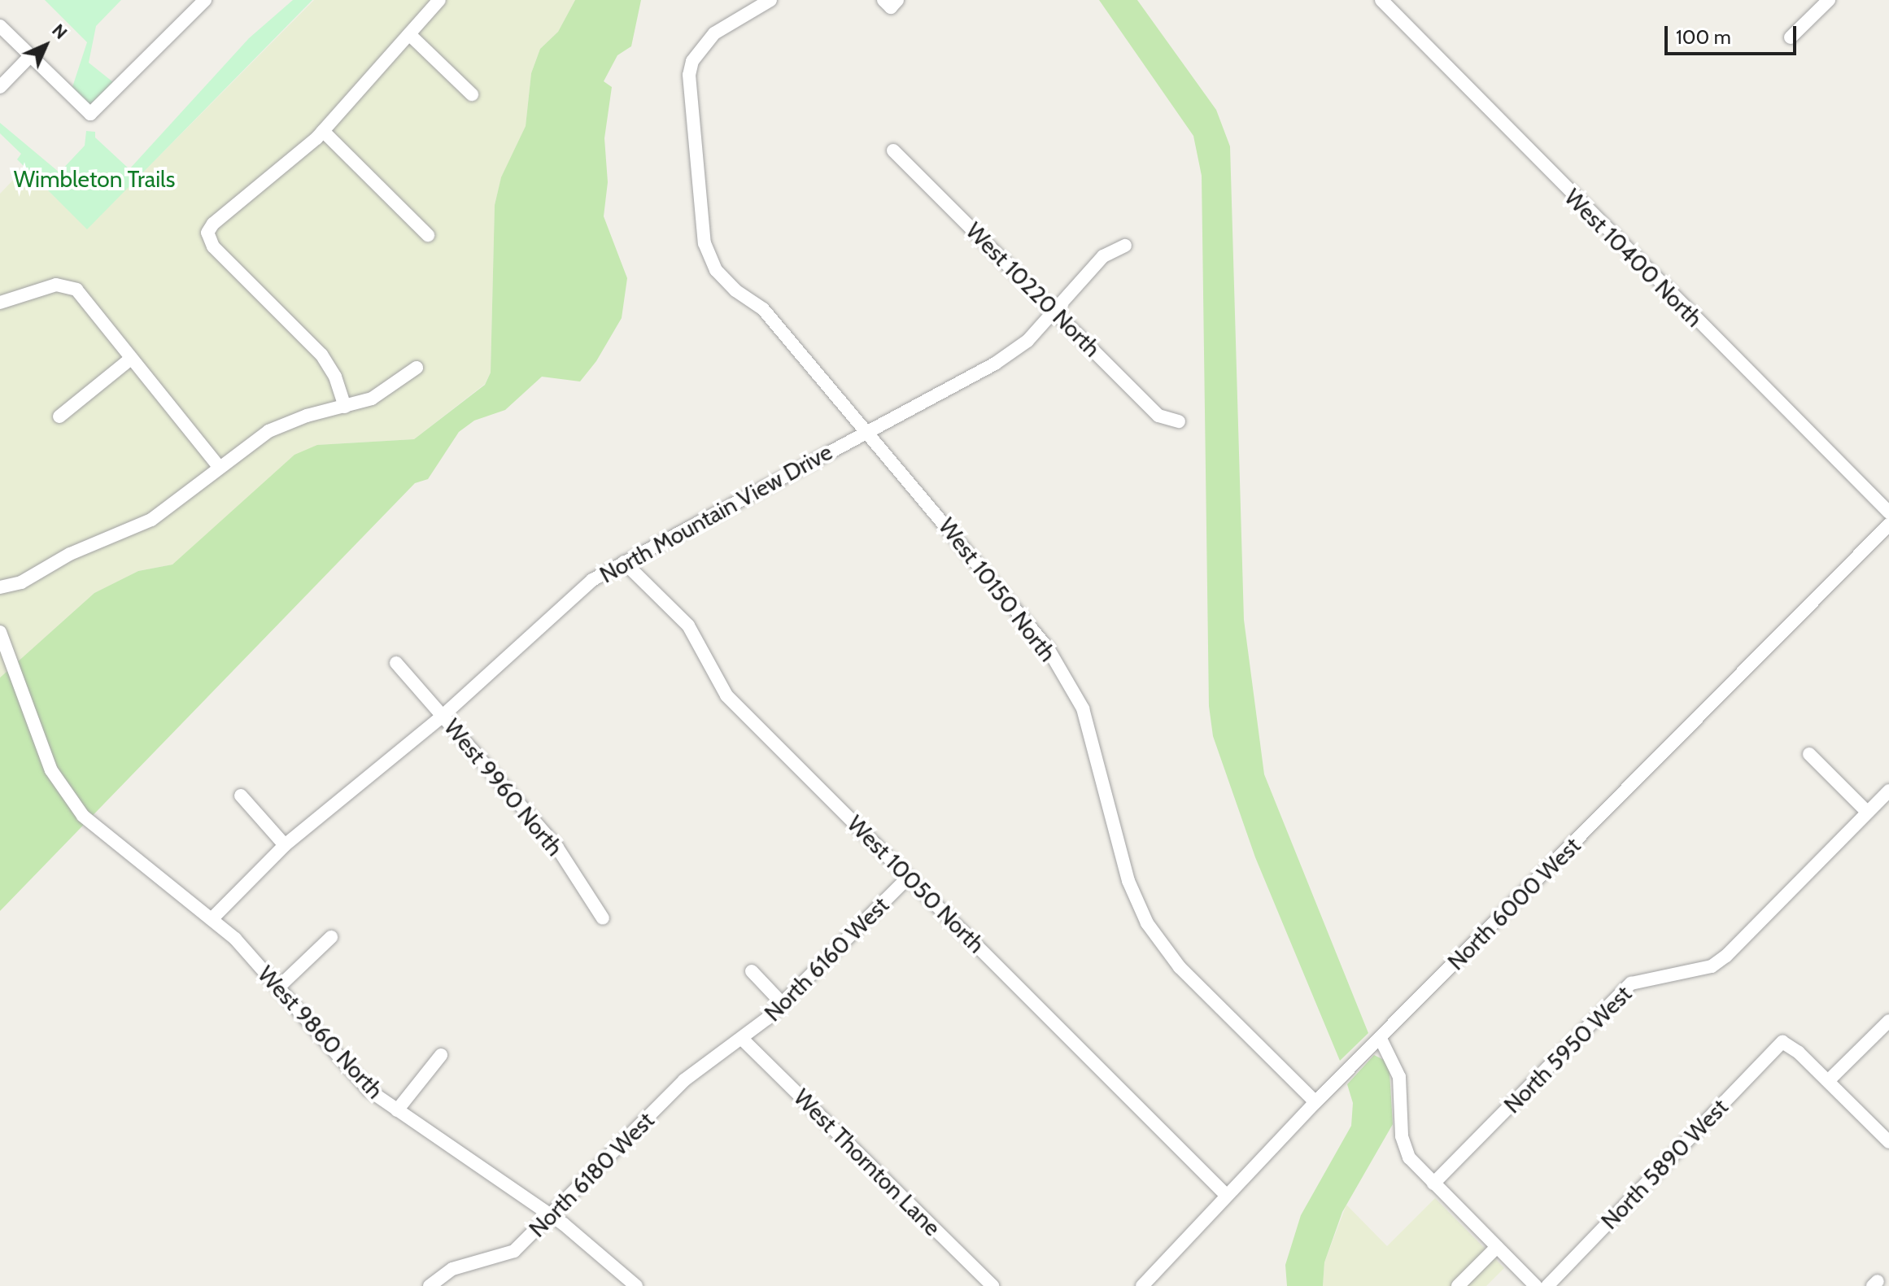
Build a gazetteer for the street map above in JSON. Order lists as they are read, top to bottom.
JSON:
{
  "streets": {
    "street": [
      "West 10400 North",
      "West 10220 North",
      "North Mountain View Drive",
      "West 10150 North",
      "West 9960 North",
      "West 10050 North",
      "North 6000 West",
      "North 6160 West",
      "West 9860 North",
      "North 5950 West",
      "West Thornton Lane",
      "North 5890 West",
      "North 6180 West"
    ]
  },
  "crossings": [
    ["West 10220 North", "North Mountain View Drive"],
    ["North Mountain View Drive", "West 10150 North"],
    ["North Mountain View Drive", "West 9960 North"],
    ["North Mountain View Drive", "West 10050 North"],
    ["North Mountain View Drive", "West 9860 North"],
    ["West 10150 North", "North 6000 West"],
    ["West 10050 North", "North 6000 West"],
    ["West 10050 North", "North 6160 West"],
    ["North 6160 West", "West Thornton Lane"],
    ["North 6160 West", "North 6180 West"],
    ["West 9860 North", "North 6180 West"],
    ["West Thornton Lane", "North 6180 West"]
  ],
  "parks": ["Wimbleton Trails"],
  "scale_bar": "100 m",
  "north": "top right"
}
